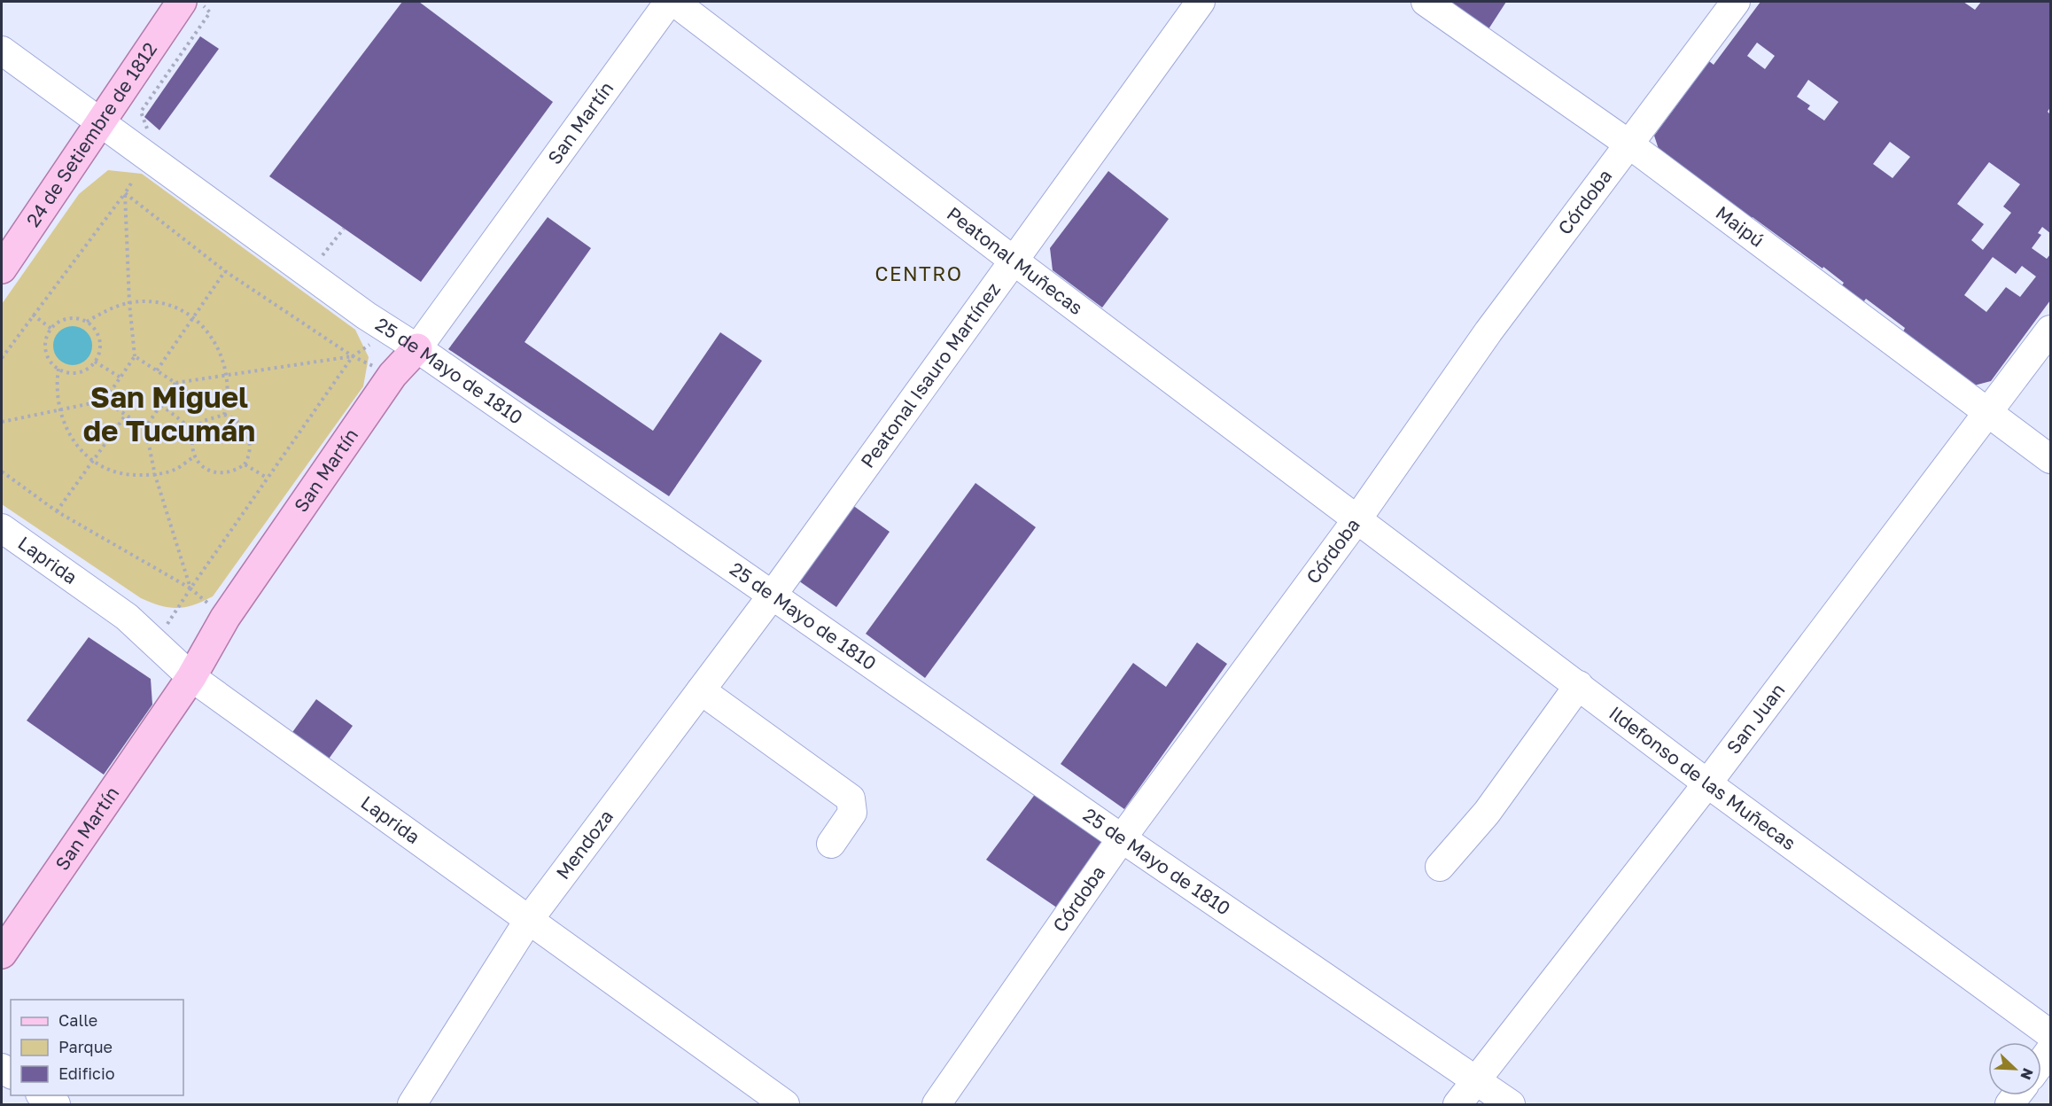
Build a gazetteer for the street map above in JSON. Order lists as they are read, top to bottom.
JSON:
{
  "streets": {
    "main road": ["San Martín", "24 de Setiembre de 1812"],
    "street": [
      "Córdoba",
      "Maipú",
      "Peatonal Muñecas",
      "25 de Mayo de 1810",
      "Peatonal Isauro Martínez",
      "Laprida",
      "San Juan",
      "Ildefonso de las Muñecas",
      "Mendoza"
    ]
  },
  "crossings": [
    ["San Martín", "25 de Mayo de 1810"],
    ["San Martín", "Laprida"],
    ["24 de Setiembre de 1812", "25 de Mayo de 1810"],
    ["Córdoba", "Maipú"],
    ["Córdoba", "Peatonal Muñecas"],
    ["Córdoba", "25 de Mayo de 1810"],
    ["Córdoba", "Ildefonso de las Muñecas"],
    ["Maipú", "San Juan"],
    ["Peatonal Muñecas", "Peatonal Isauro Martínez"],
    ["Peatonal Muñecas", "Ildefonso de las Muñecas"],
    ["25 de Mayo de 1810", "Peatonal Isauro Martínez"],
    ["25 de Mayo de 1810", "San Juan"],
    ["25 de Mayo de 1810", "Mendoza"],
    ["Peatonal Isauro Martínez", "Mendoza"],
    ["Laprida", "Mendoza"],
    ["San Juan", "Ildefonso de las Muñecas"]
  ],
  "districts": ["CENTRO", "San Miguel de Tucumán"],
  "legend": ["Calle", "Parque", "Edificio"],
  "north": "bottom right"
}
